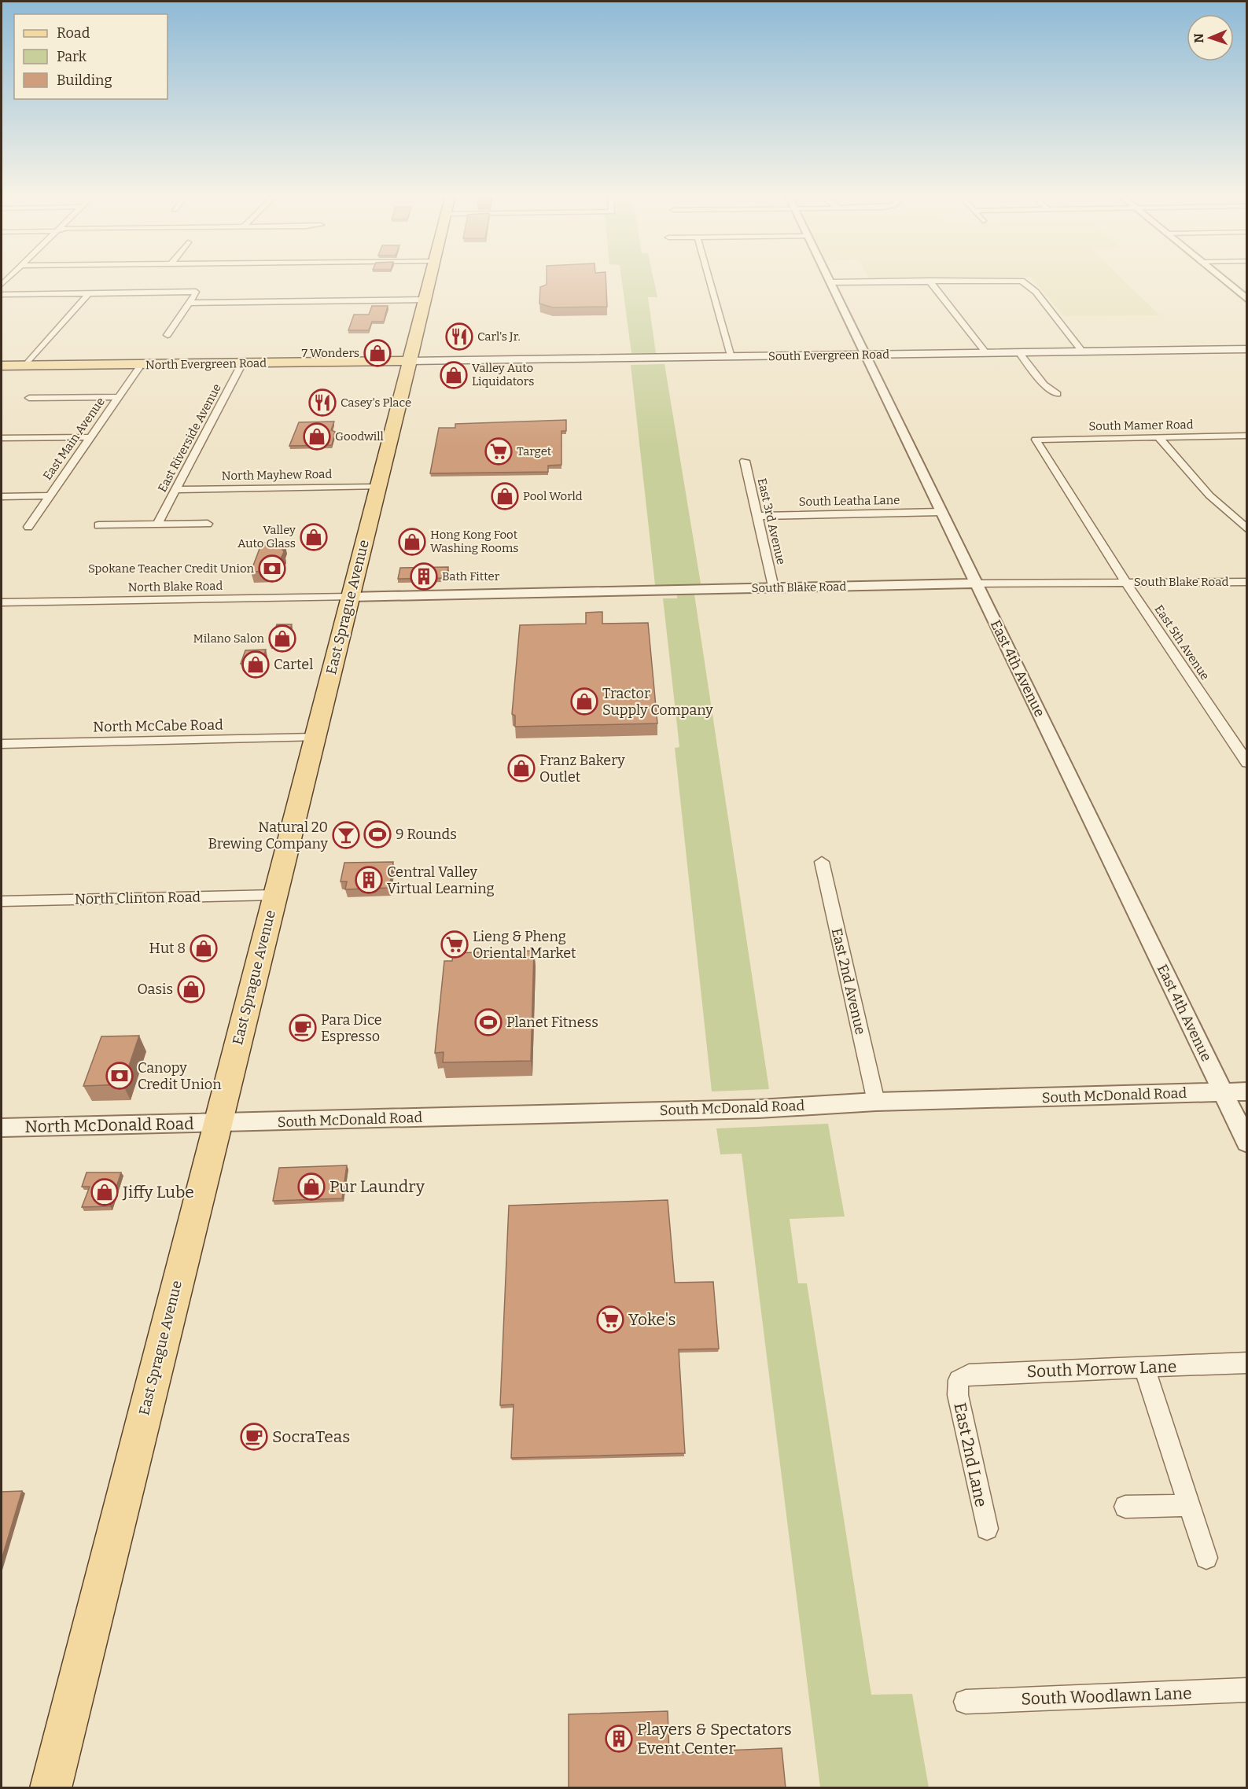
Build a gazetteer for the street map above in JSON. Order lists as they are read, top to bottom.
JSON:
{
  "streets": {
    "main road": ["South Evergreen Road", "North Evergreen Road", "East Sprague Avenue"],
    "street": [
      "South Mamer Road",
      "East Riverside Avenue",
      "East Main Avenue",
      "North Mayhew Road",
      "South Leatha Lane",
      "East 3rd Avenue",
      "South Blake Road",
      "North Blake Road",
      "East 5th Avenue",
      "East 4th Avenue",
      "North McCabe Road",
      "North Clinton Road",
      "East 2nd Avenue",
      "South McDonald Road",
      "North McDonald Road",
      "South Morrow Lane",
      "East 2nd Lane",
      "South Woodlawn Lane"
    ]
  },
  "crossings": [
    ["South Evergreen Road", "North Evergreen Road"],
    ["South Evergreen Road", "East Sprague Avenue"],
    ["South Evergreen Road", "East 4th Avenue"],
    ["North Evergreen Road", "East Riverside Avenue"],
    ["North Evergreen Road", "East Main Avenue"],
    ["North Evergreen Road", "East Sprague Avenue"],
    ["South Mamer Road", "East 5th Avenue"],
    ["East Riverside Avenue", "North Mayhew Road"],
    ["North Mayhew Road", "East Sprague Avenue"],
    ["South Leatha Lane", "East 3rd Avenue"],
    ["South Leatha Lane", "East 4th Avenue"],
    ["East 3rd Avenue", "South Blake Road"],
    ["South Blake Road", "North Blake Road"],
    ["South Blake Road", "East Sprague Avenue"],
    ["South Blake Road", "East 5th Avenue"],
    ["South Blake Road", "East 4th Avenue"],
    ["North Blake Road", "East Sprague Avenue"],
    ["East Sprague Avenue", "North McCabe Road"],
    ["East Sprague Avenue", "North Clinton Road"],
    ["East Sprague Avenue", "South McDonald Road"],
    ["East Sprague Avenue", "North McDonald Road"],
    ["East 4th Avenue", "South McDonald Road"],
    ["East 2nd Avenue", "South McDonald Road"],
    ["South McDonald Road", "North McDonald Road"],
    ["South Morrow Lane", "East 2nd Lane"]
  ],
  "places": {
    "restaurant": ["Carl's Jr.", "Casey's Place"],
    "shop": [
      "7 Wonders",
      "Valley Auto Liquidators",
      "Goodwill",
      "Pool World",
      "Valley Auto Glass",
      "Hong Kong Foot Washing Rooms",
      "Milano Salon",
      "Cartel",
      "Tractor Supply Company",
      "Franz Bakery Outlet",
      "Hut 8",
      "Oasis",
      "Pur Laundry",
      "Jiffy Lube"
    ],
    "supermarket": ["Target", "Lieng & Pheng Oriental Market", "Yoke's"],
    "bank": ["Spokane Teacher Credit Union", "Canopy Credit Union"],
    "building": ["Bath Fitter", "Central Valley Virtual Learning", "Players & Spectators Event Center"],
    "sports": ["9 Rounds", "Planet Fitness"],
    "bar": ["Natural 20 Brewing Company"],
    "cafe": ["Para Dice Espresso", "SocraTeas"]
  },
  "legend": ["Road", "Park", "Building"],
  "north": "left"
}
